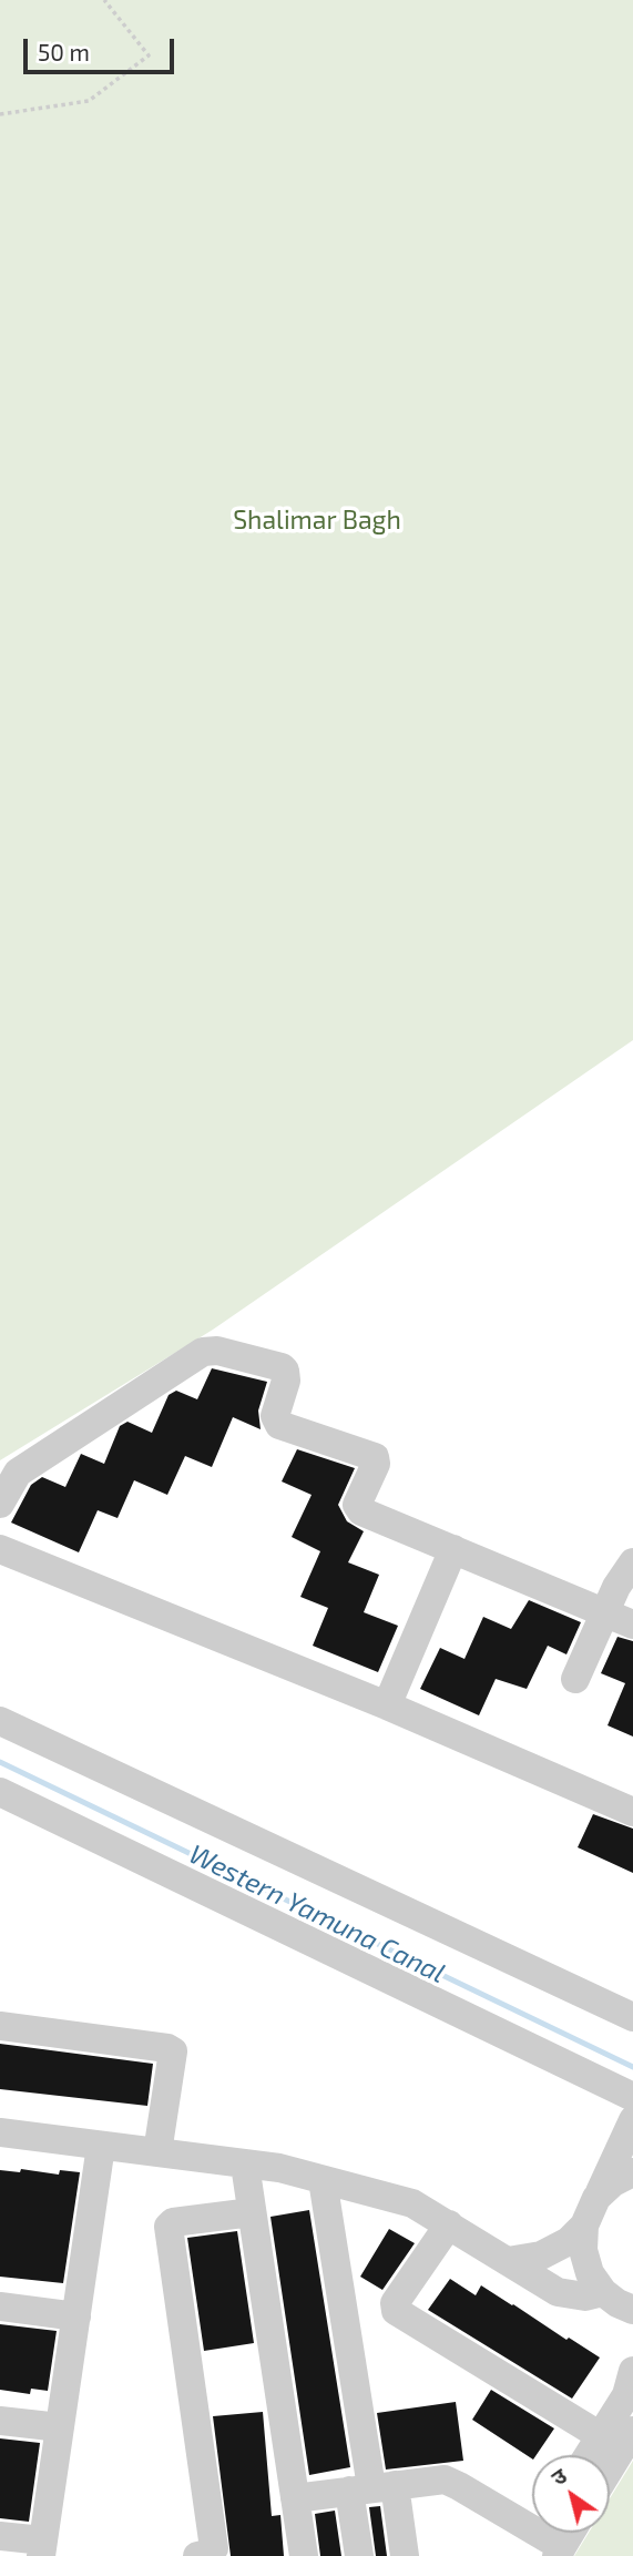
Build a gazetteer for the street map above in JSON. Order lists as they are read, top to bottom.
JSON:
{
  "water": ["Western Yamuna Canal"],
  "parks": ["Shalimar Bagh"],
  "scale_bar": "50 m",
  "north": "top left"
}
